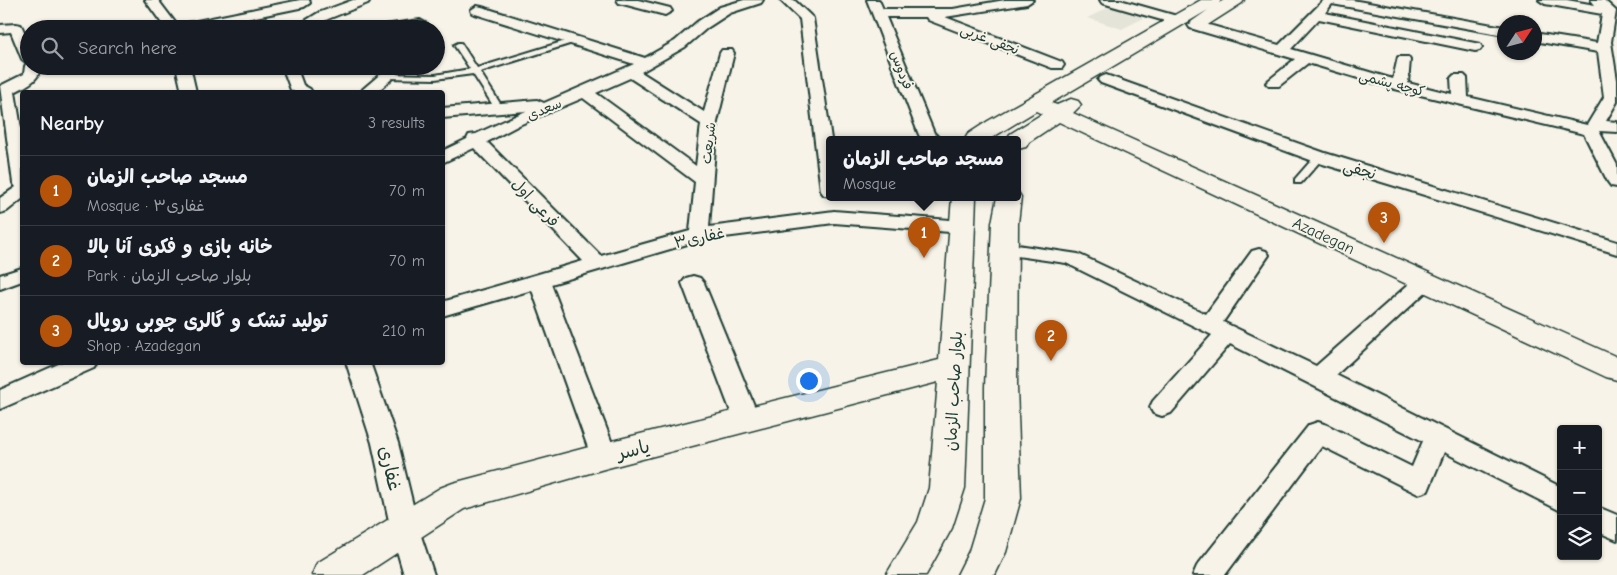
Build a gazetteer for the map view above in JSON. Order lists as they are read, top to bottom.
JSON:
{
  "streets": {
    "main road": ["Azadegan", "بلوار صاحب الزمان", "یاسر"],
    "street": [
      "نجفی غربی",
      "فردوس",
      "کوچه پشمی",
      "سعدی",
      "شریعت",
      "نجفی",
      "فرعی اول",
      "غفاری۳",
      "غفاری"
    ]
  },
  "crossings": [
    ["سعدی", "فرعی اول"],
    ["شریعت", "غفاری۳"],
    ["فرعی اول", "غفاری۳"],
    ["غفاری۳", "بلوار صاحب الزمان"],
    ["بلوار صاحب الزمان", "یاسر"],
    ["یاسر", "غفاری"]
  ],
  "north": "top right",
  "page": {
    "search": "Search here",
    "heading": ["Nearby", "3 results"],
    "popup": ["مسجد صاحب الزمان", "Mosque"],
    "list": [
      {
        "mark": "1",
        "name": "مسجد صاحب الزمان",
        "note": "Mosque · غفاری۳",
        "value": "70 m"
      },
      {
        "mark": "2",
        "name": "خانه بازی و فکری آنا بالا",
        "note": "Park · بلوار صاحب الزمان",
        "value": "70 m"
      },
      {
        "mark": "3",
        "name": "تولید تشک و گالری چوبی رویال",
        "note": "Shop · Azadegan",
        "value": "210 m"
      }
    ],
    "pins": ["3", "1", "2"],
    "map_buttons": ["+", "−"]
  }
}
